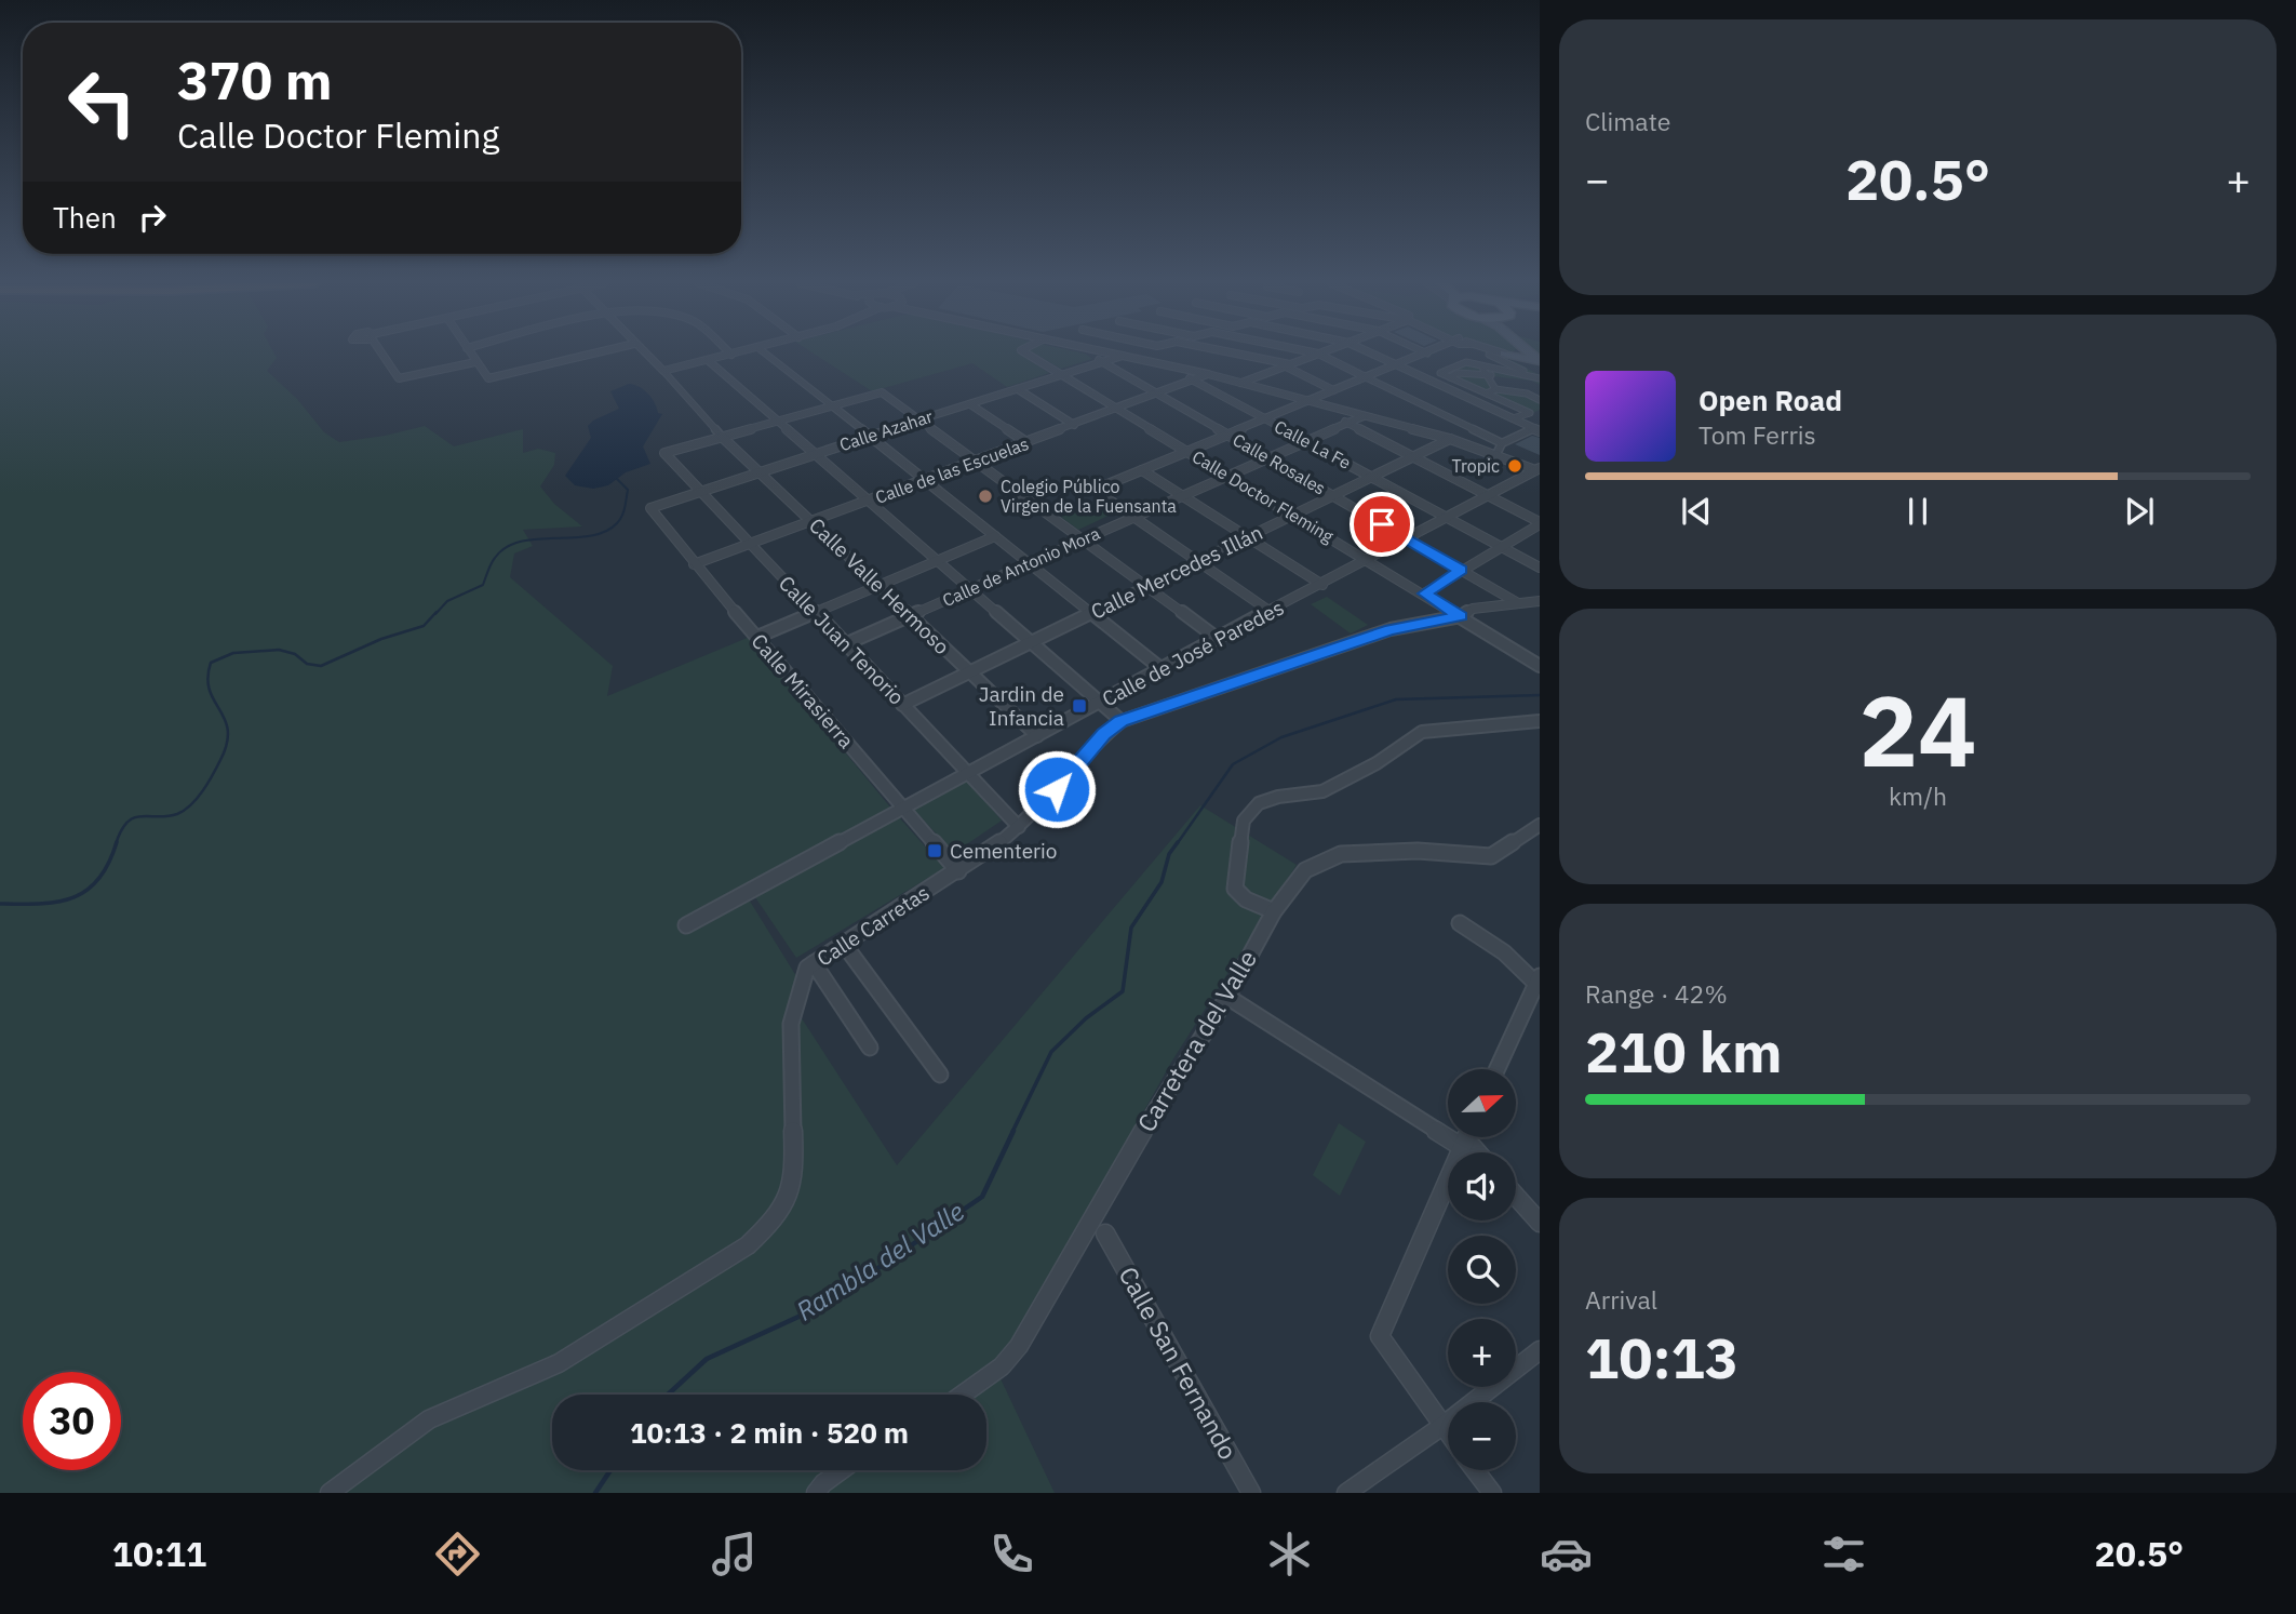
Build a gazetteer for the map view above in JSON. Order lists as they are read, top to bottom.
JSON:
{
  "streets": {
    "street": [
      "Calle Azahar",
      "Calle La Fe",
      "Calle Rosales",
      "Calle de las Escuelas",
      "Calle Doctor Fleming",
      "Calle de Antonio Mora",
      "Calle Mercedes Illán",
      "Calle Valle Hermoso",
      "Calle Juan Tenorio",
      "Calle de José Paredes",
      "Calle Mirasierra",
      "Calle Carretas",
      "Carretera del Valle",
      "Calle San Fernando"
    ]
  },
  "crossings": [
    ["Calle Azahar", "Calle Rosales"],
    ["Calle Azahar", "Calle Doctor Fleming"],
    ["Calle Azahar", "Calle Valle Hermoso"],
    ["Calle Azahar", "Calle Juan Tenorio"],
    ["Calle Azahar", "Calle Mirasierra"],
    ["Calle La Fe", "Calle de las Escuelas"],
    ["Calle La Fe", "Calle de Antonio Mora"],
    ["Calle La Fe", "Calle Mercedes Illán"],
    ["Calle La Fe", "Calle de José Paredes"],
    ["Calle Rosales", "Calle de las Escuelas"],
    ["Calle Rosales", "Calle de Antonio Mora"],
    ["Calle Rosales", "Calle Mercedes Illán"],
    ["Calle Rosales", "Calle de José Paredes"],
    ["Calle Rosales", "Calle Carretas"],
    ["Calle de las Escuelas", "Calle Doctor Fleming"],
    ["Calle de las Escuelas", "Calle Valle Hermoso"],
    ["Calle de las Escuelas", "Calle Juan Tenorio"],
    ["Calle de las Escuelas", "Calle Mirasierra"],
    ["Calle Doctor Fleming", "Calle de Antonio Mora"],
    ["Calle Doctor Fleming", "Calle Mercedes Illán"],
    ["Calle Doctor Fleming", "Calle de José Paredes"],
    ["Calle Doctor Fleming", "Calle Carretas"],
    ["Calle de Antonio Mora", "Calle Valle Hermoso"],
    ["Calle de Antonio Mora", "Calle Juan Tenorio"],
    ["Calle Mercedes Illán", "Calle Valle Hermoso"],
    ["Calle Mercedes Illán", "Calle Juan Tenorio"],
    ["Calle Valle Hermoso", "Calle Juan Tenorio"],
    ["Calle Valle Hermoso", "Calle de José Paredes"],
    ["Calle Juan Tenorio", "Calle de José Paredes"],
    ["Calle Juan Tenorio", "Calle Carretas"],
    ["Calle de José Paredes", "Calle Mirasierra"],
    ["Calle Mirasierra", "Calle Carretas"]
  ],
  "water": ["Rambla del Valle"],
  "places": {
    "other": ["Tropic", "Colegio Público Virgen de la Fuensanta"],
    "transit": ["Jardin de Infancia", "Cementerio"]
  },
  "north": "right",
  "page": {
    "tile": [
      "Climate",
      ["24", "km/h"],
      ["Range · 42%", "210 km"],
      ["Arrival", "10:13"]
    ],
    "turn": ["370 m", "Calle Doctor Fleming"],
    "heat": ["−", "20.5°", "+"],
    "then": "Then",
    "song": ["Open Road", "Tom Ferris"],
    "map_buttons": ["+", "−"],
    "limit": "30",
    "trip": "10:13 · 2 min · 520 m",
    "tabs": ["10:11", "20.5°"]
  }
}
